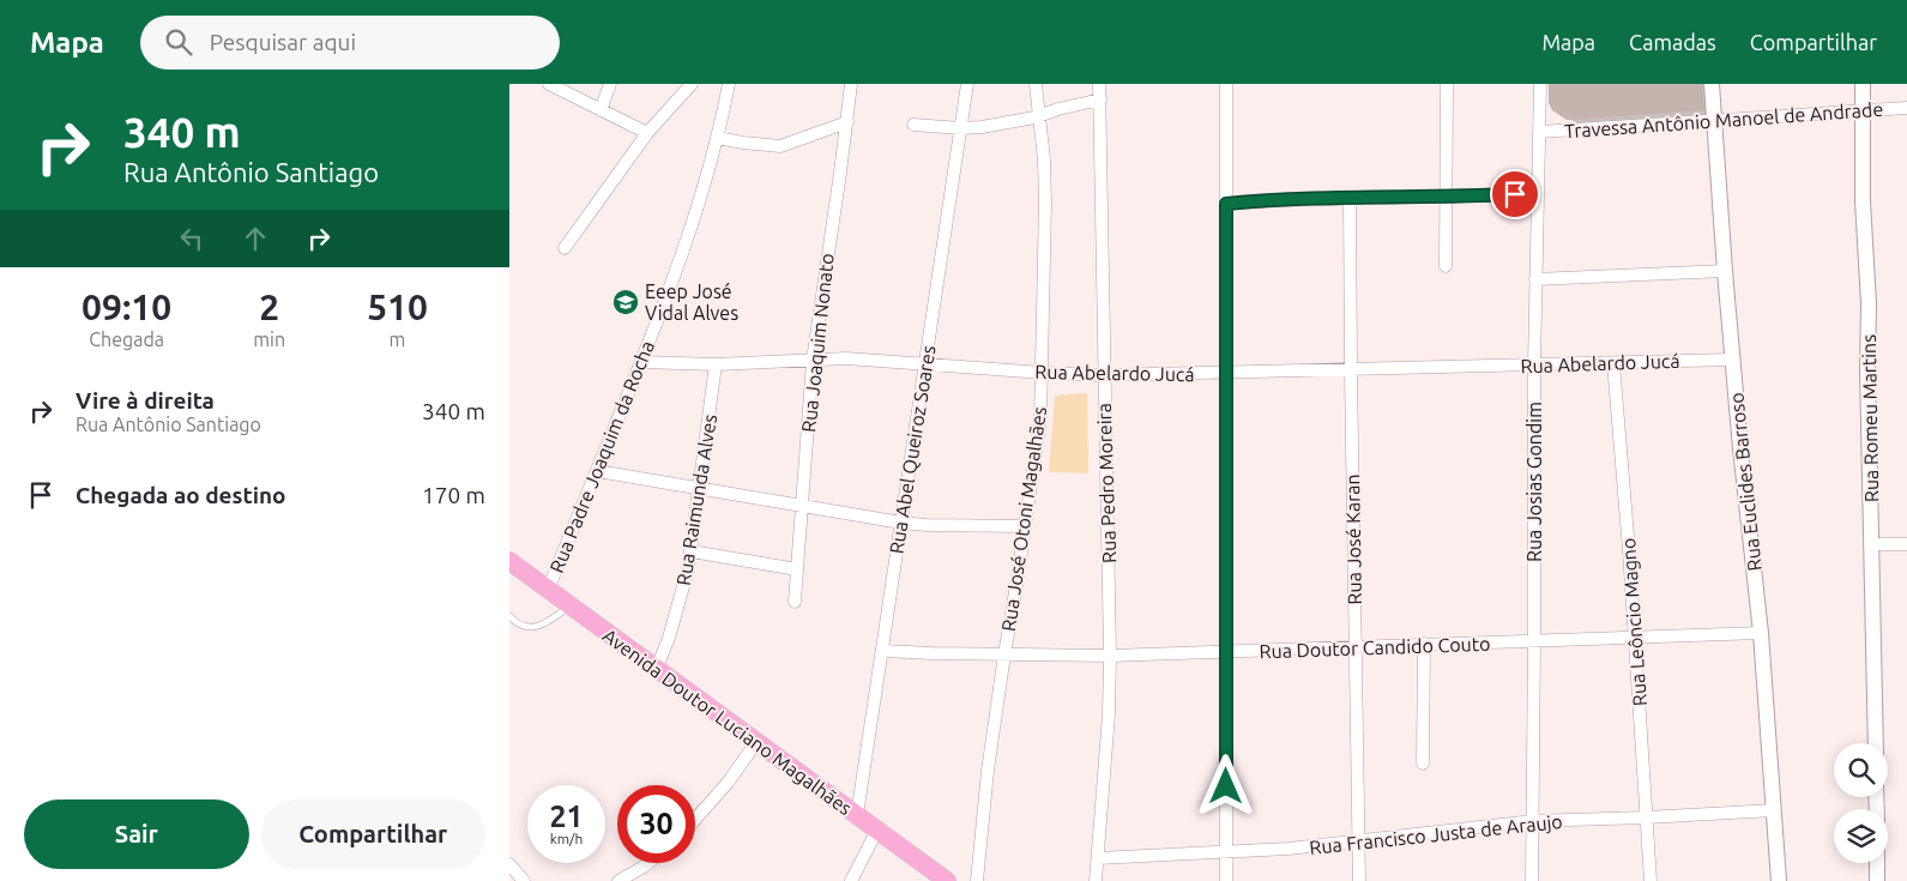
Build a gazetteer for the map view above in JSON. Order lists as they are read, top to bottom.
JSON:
{
  "streets": {
    "main road": ["Avenida Doutor Luciano Magalhães"],
    "street": [
      "Travessa Antônio Manoel de Andrade",
      "Rua Joaquim Nonato",
      "Rua Abelardo Jucá",
      "Rua Romeu Martins",
      "Rua Abel Queiroz Soares",
      "Rua Padre Joaquim da Rocha",
      "Rua Josias Gondim",
      "Rua Euclides Barroso",
      "Rua Pedro Moreira",
      "Rua Raimunda Alves",
      "Rua José Otoni Magalhães",
      "Rua José Karan",
      "Rua Leôncio Magno",
      "Rua Doutor Candido Couto",
      "Rua Francisco Justa de Araujo"
    ]
  },
  "crossings": [
    ["Travessa Antônio Manoel de Andrade", "Rua Romeu Martins"],
    ["Travessa Antônio Manoel de Andrade", "Rua Josias Gondim"],
    ["Travessa Antônio Manoel de Andrade", "Rua Euclides Barroso"],
    ["Rua Joaquim Nonato", "Rua Abelardo Jucá"],
    ["Rua Abelardo Jucá", "Rua Abel Queiroz Soares"],
    ["Rua Abelardo Jucá", "Rua Padre Joaquim da Rocha"],
    ["Rua Abelardo Jucá", "Rua Josias Gondim"],
    ["Rua Abelardo Jucá", "Rua Euclides Barroso"],
    ["Rua Abelardo Jucá", "Rua Pedro Moreira"],
    ["Rua Abelardo Jucá", "Rua Raimunda Alves"],
    ["Rua Abelardo Jucá", "Rua José Otoni Magalhães"],
    ["Rua Abelardo Jucá", "Rua José Karan"],
    ["Rua Abelardo Jucá", "Rua Leôncio Magno"],
    ["Rua Abel Queiroz Soares", "Rua Doutor Candido Couto"],
    ["Rua Abel Queiroz Soares", "Avenida Doutor Luciano Magalhães"],
    ["Rua Padre Joaquim da Rocha", "Avenida Doutor Luciano Magalhães"],
    ["Rua Josias Gondim", "Rua Doutor Candido Couto"],
    ["Rua Josias Gondim", "Rua Francisco Justa de Araujo"],
    ["Rua Euclides Barroso", "Rua Doutor Candido Couto"],
    ["Rua Euclides Barroso", "Rua Francisco Justa de Araujo"],
    ["Rua Pedro Moreira", "Rua Doutor Candido Couto"],
    ["Rua Pedro Moreira", "Rua Francisco Justa de Araujo"],
    ["Rua Raimunda Alves", "Avenida Doutor Luciano Magalhães"],
    ["Rua José Otoni Magalhães", "Rua Doutor Candido Couto"],
    ["Rua José Karan", "Rua Doutor Candido Couto"],
    ["Rua José Karan", "Rua Francisco Justa de Araujo"],
    ["Rua Leôncio Magno", "Rua Doutor Candido Couto"],
    ["Rua Leôncio Magno", "Rua Francisco Justa de Araujo"]
  ],
  "places": {
    "school or university": ["Eeep José Vidal Alves"]
  },
  "page": {
    "header": "Mapa",
    "search": "Pesquisar aqui",
    "nav": ["Mapa", "Camadas", "Compartilhar"],
    "turn": ["340 m", "Rua Antônio Santiago"],
    "eta": [
      "09:10",
      "Chegada",
      "2",
      "min",
      "510",
      "m"
    ],
    "list": [
      {
        "name": "Vire à direita",
        "note": "Rua Antônio Santiago",
        "value": "340 m"
      },
      {
        "name": "Chegada ao destino",
        "value": "170 m"
      }
    ],
    "speed": "21 km/h",
    "limit": "30",
    "buttons": ["Sair", "Compartilhar"]
  }
}
